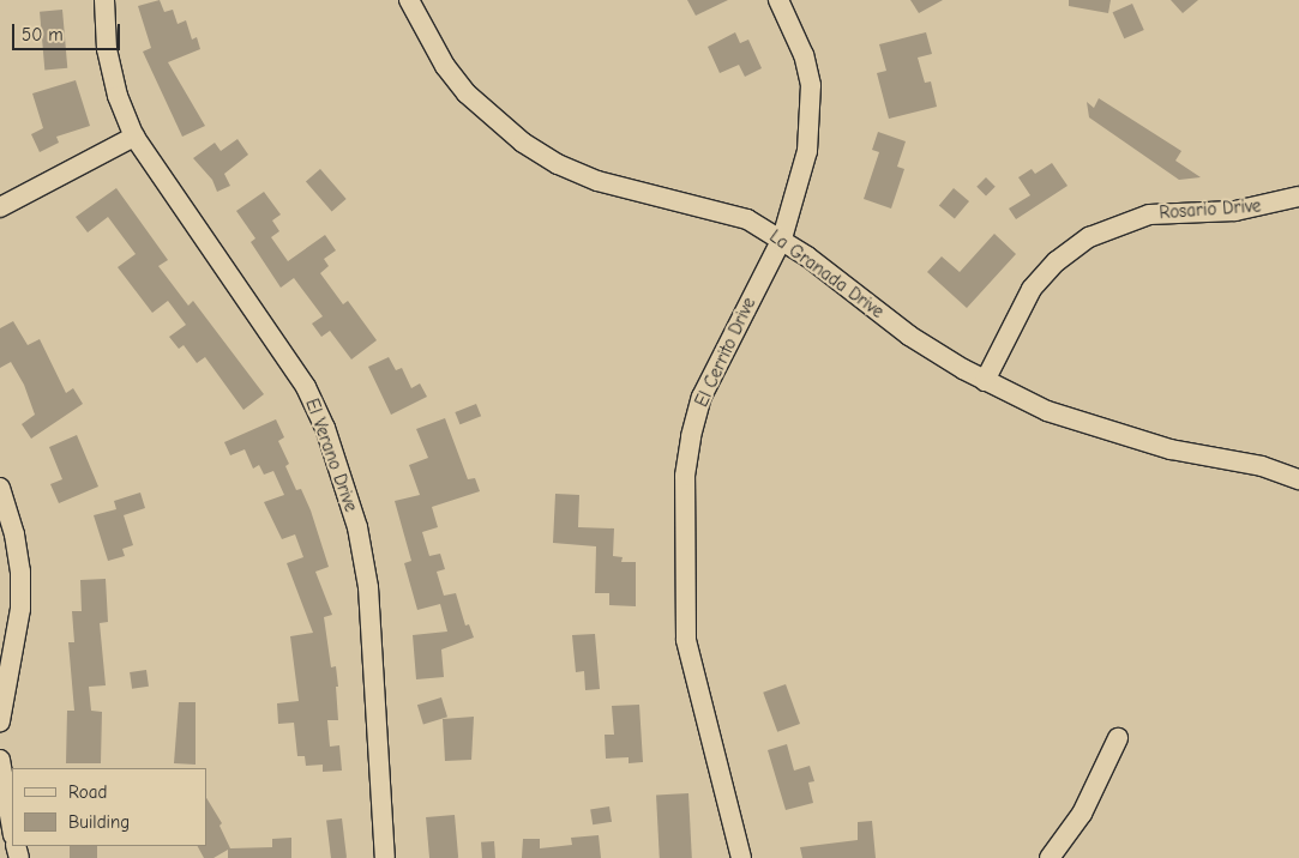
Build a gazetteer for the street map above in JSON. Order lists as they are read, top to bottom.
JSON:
{
  "streets": {
    "street": [
      "Rosario Drive",
      "La Granada Drive",
      "El Cerrito Drive",
      "El Verano Drive"
    ]
  },
  "crossings": [
    ["Rosario Drive", "La Granada Drive"],
    ["La Granada Drive", "El Cerrito Drive"]
  ],
  "legend": ["Road", "Building"],
  "scale_bar": "50 m"
}
